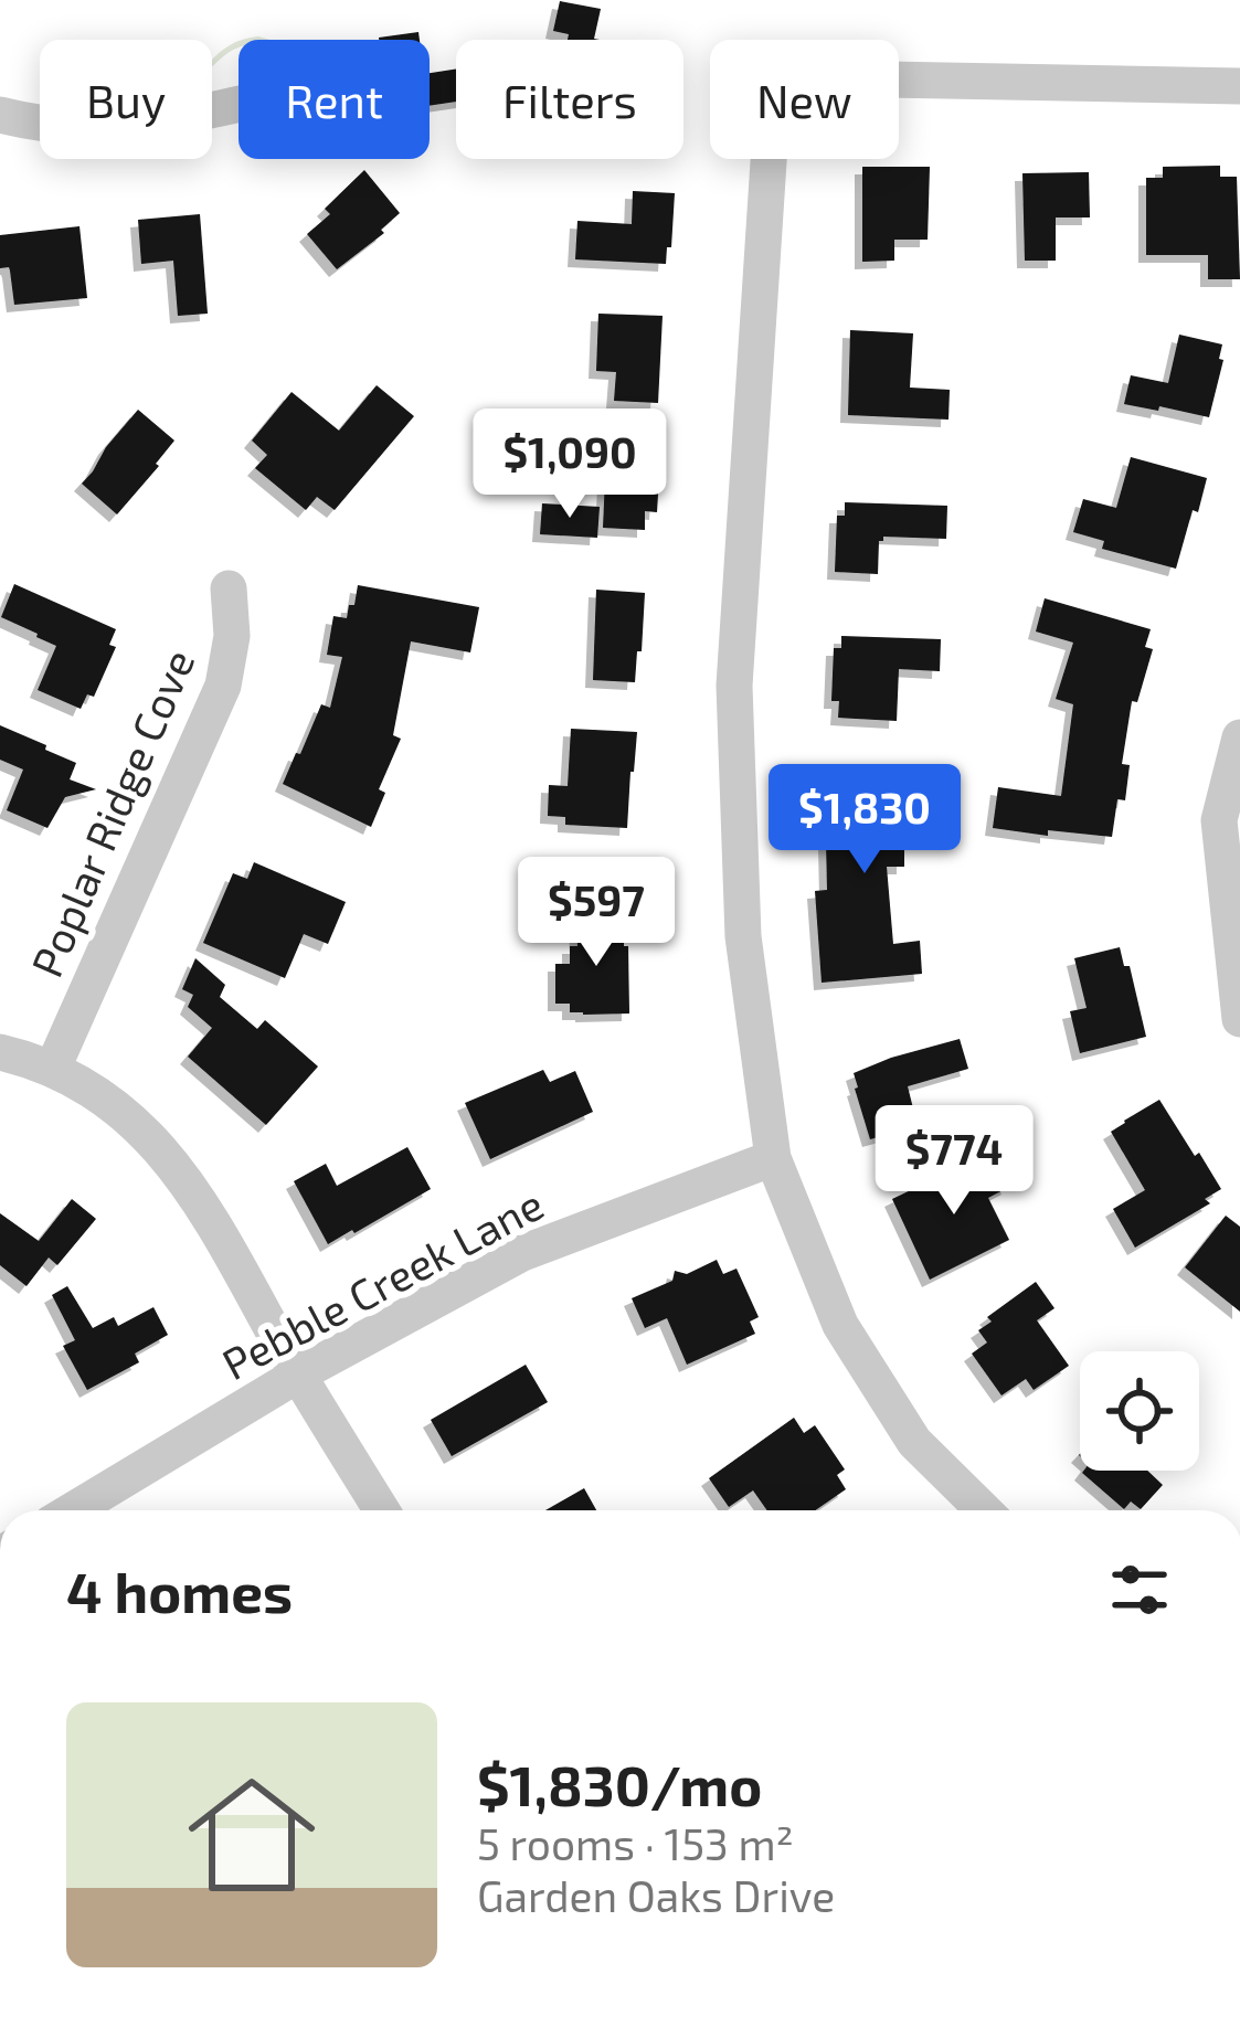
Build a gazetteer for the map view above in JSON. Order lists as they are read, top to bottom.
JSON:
{
  "streets": {
    "street": ["Poplar Ridge Cove", "Pebble Creek Lane"]
  },
  "page": {
    "chip": [
      "Buy",
      "Rent",
      "Filters",
      "New"
    ],
    "price": [
      "$1,090",
      "$1,830",
      "$597",
      "$774"
    ],
    "heading": "4 homes",
    "list": [
      {
        "name": "$1,830/mo",
        "note": "5 rooms · 153 m² · Garden Oaks Drive"
      }
    ]
  }
}
